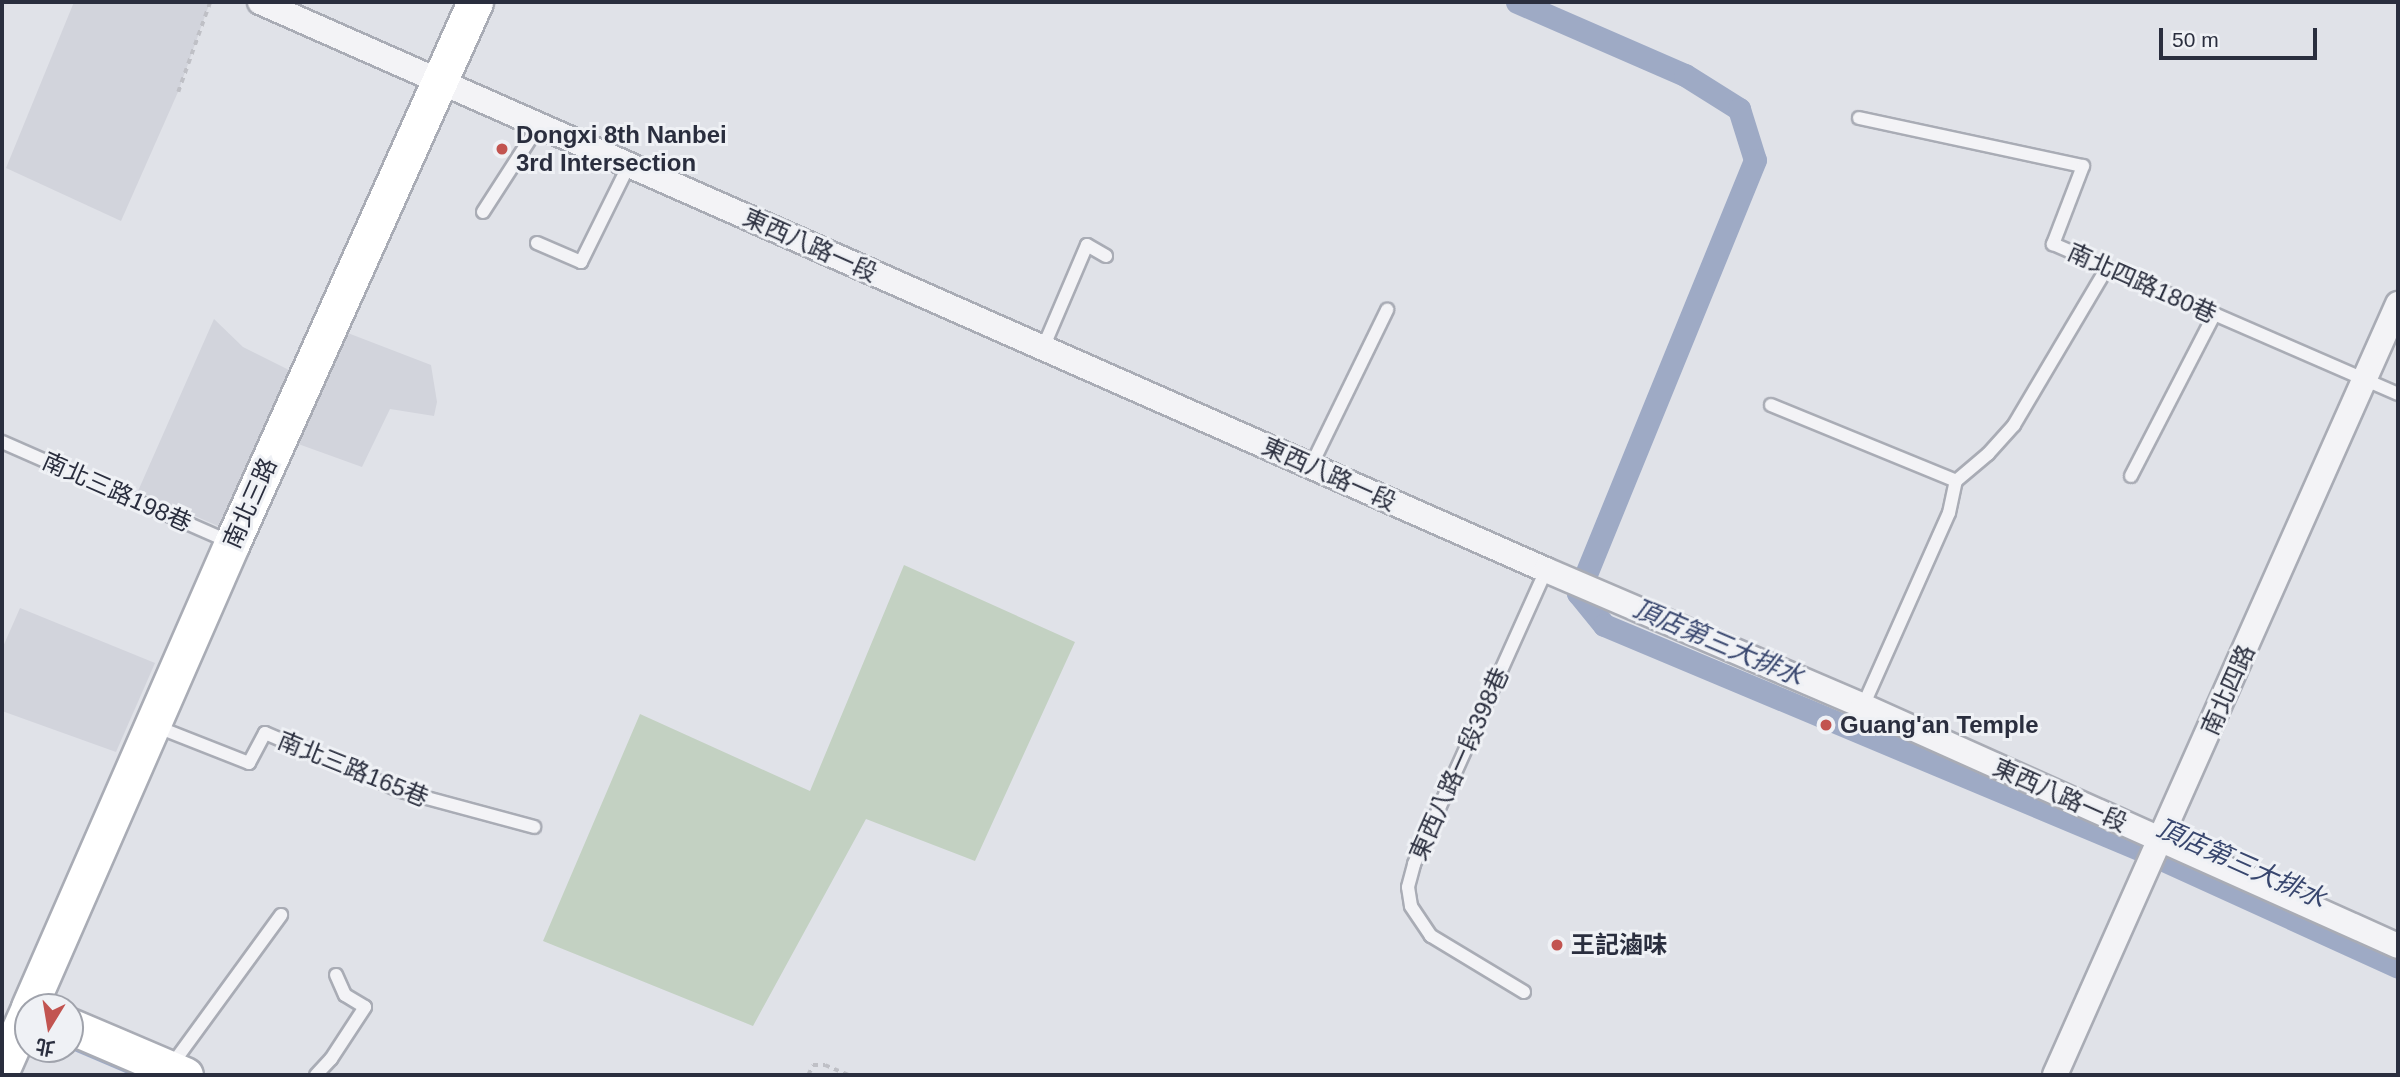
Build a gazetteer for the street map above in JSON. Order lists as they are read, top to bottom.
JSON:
{
  "streets": {
    "street": ["東西八路一段", "南北三路", "南北四路"],
    "lane": [
      "南北四路180巷",
      "南北三路198巷",
      "東西八路一段398巷",
      "南北三路165巷"
    ]
  },
  "crossings": [
    ["東西八路一段", "南北三路"],
    ["東西八路一段", "南北四路"],
    ["東西八路一段", "東西八路一段398巷"],
    ["南北四路180巷", "南北四路"],
    ["南北三路198巷", "南北三路"],
    ["南北三路", "南北三路165巷"]
  ],
  "water": ["頂店第三大排水"],
  "places": ["Dongxi 8th Nanbei 3rd Intersection", "Guang'an Temple", "王記滷味"],
  "scale_bar": "50 m",
  "north": "bottom"
}
